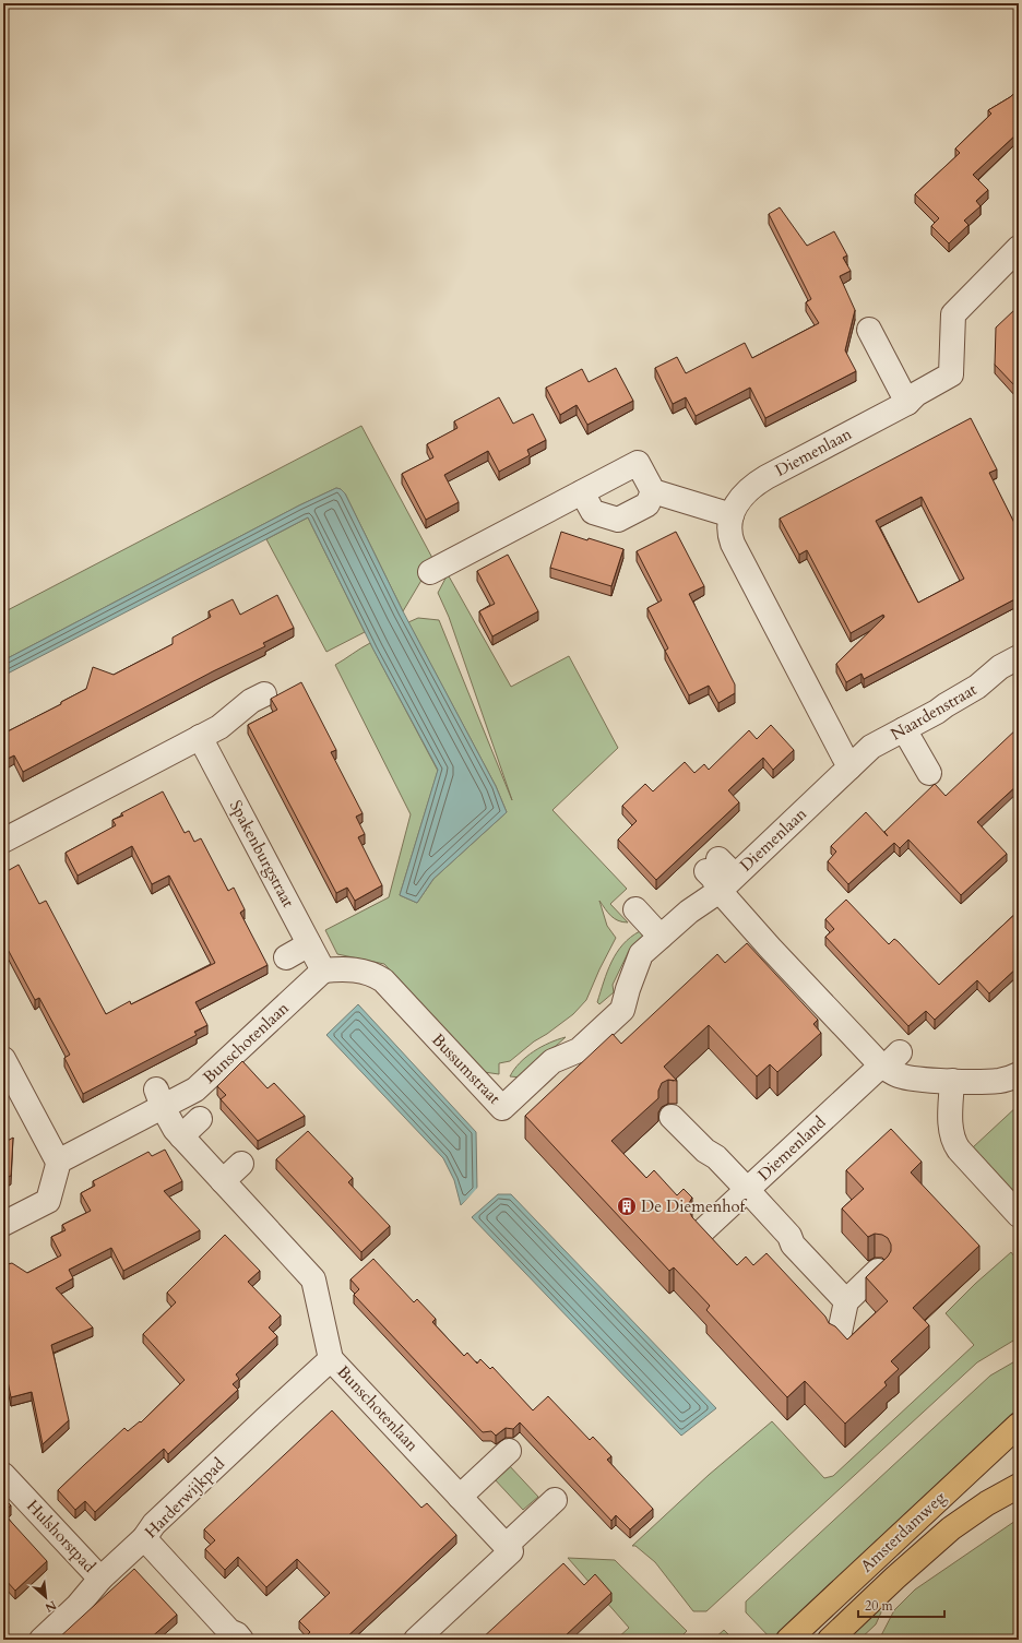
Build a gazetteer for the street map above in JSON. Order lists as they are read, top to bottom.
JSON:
{
  "streets": {
    "main road": ["Amsterdamweg"],
    "street": [
      "Diemenlaan",
      "Naardenstraat",
      "Spakenburgstraat",
      "Bunschotenlaan",
      "Bussumstraat",
      "Diemenland",
      "Harderwijkpad",
      "Hulshorstpad"
    ]
  },
  "crossings": [
    ["Diemenlaan", "Naardenstraat"],
    ["Diemenlaan", "Bussumstraat"],
    ["Spakenburgstraat", "Bunschotenlaan"],
    ["Spakenburgstraat", "Bussumstraat"],
    ["Bunschotenlaan", "Bussumstraat"],
    ["Bunschotenlaan", "Harderwijkpad"],
    ["Harderwijkpad", "Hulshorstpad"]
  ],
  "places": {
    "building": ["De Diemenhof"]
  },
  "scale_bar": "20 m",
  "north": "bottom right"
}
